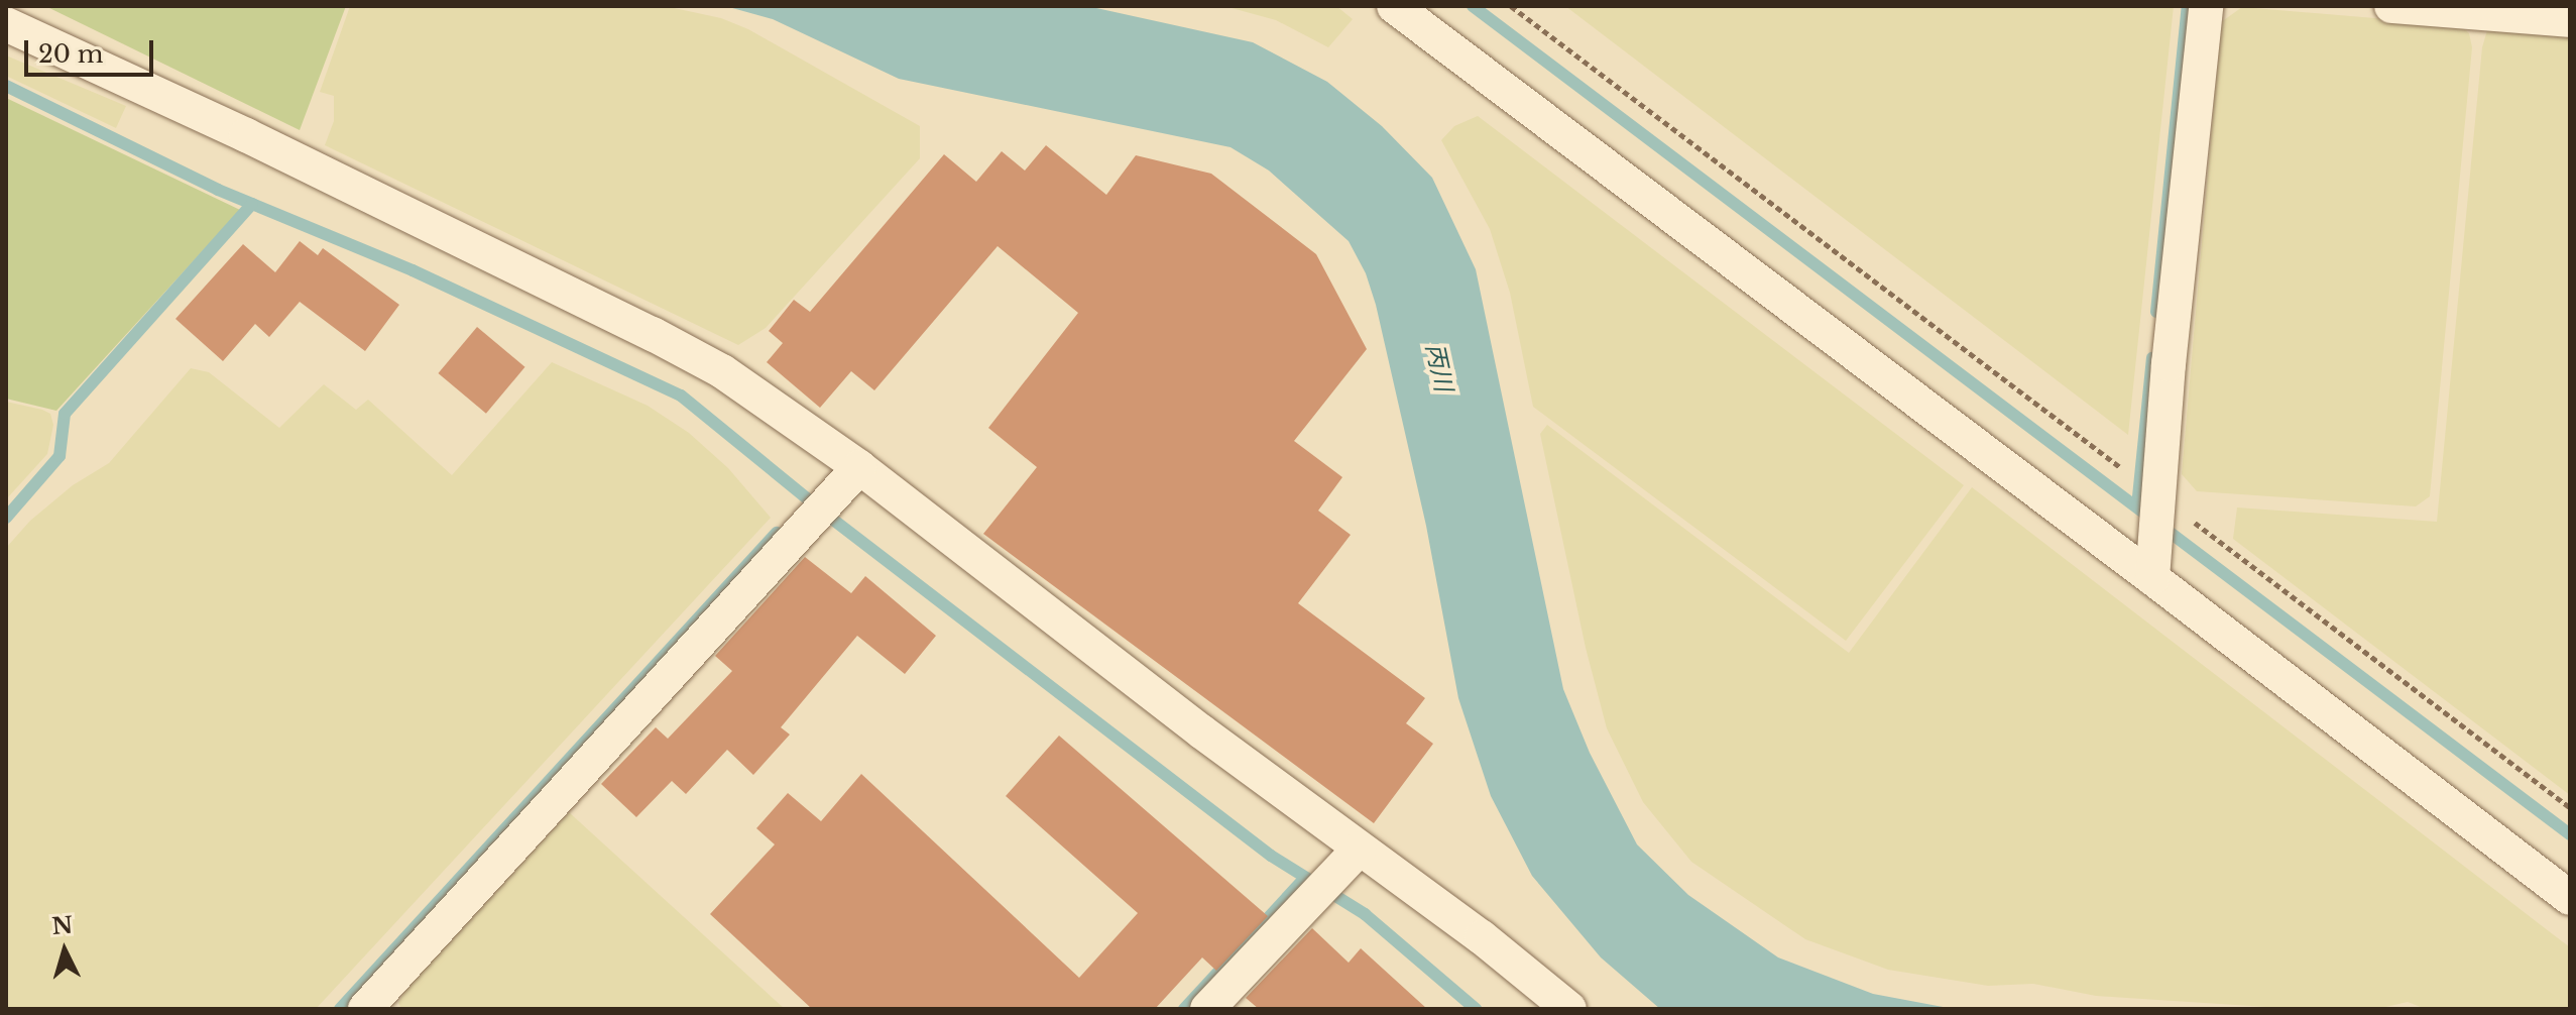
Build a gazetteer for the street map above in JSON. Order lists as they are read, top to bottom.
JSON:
{
  "water": ["丙川"],
  "scale_bar": "20 m",
  "north": "top"
}
